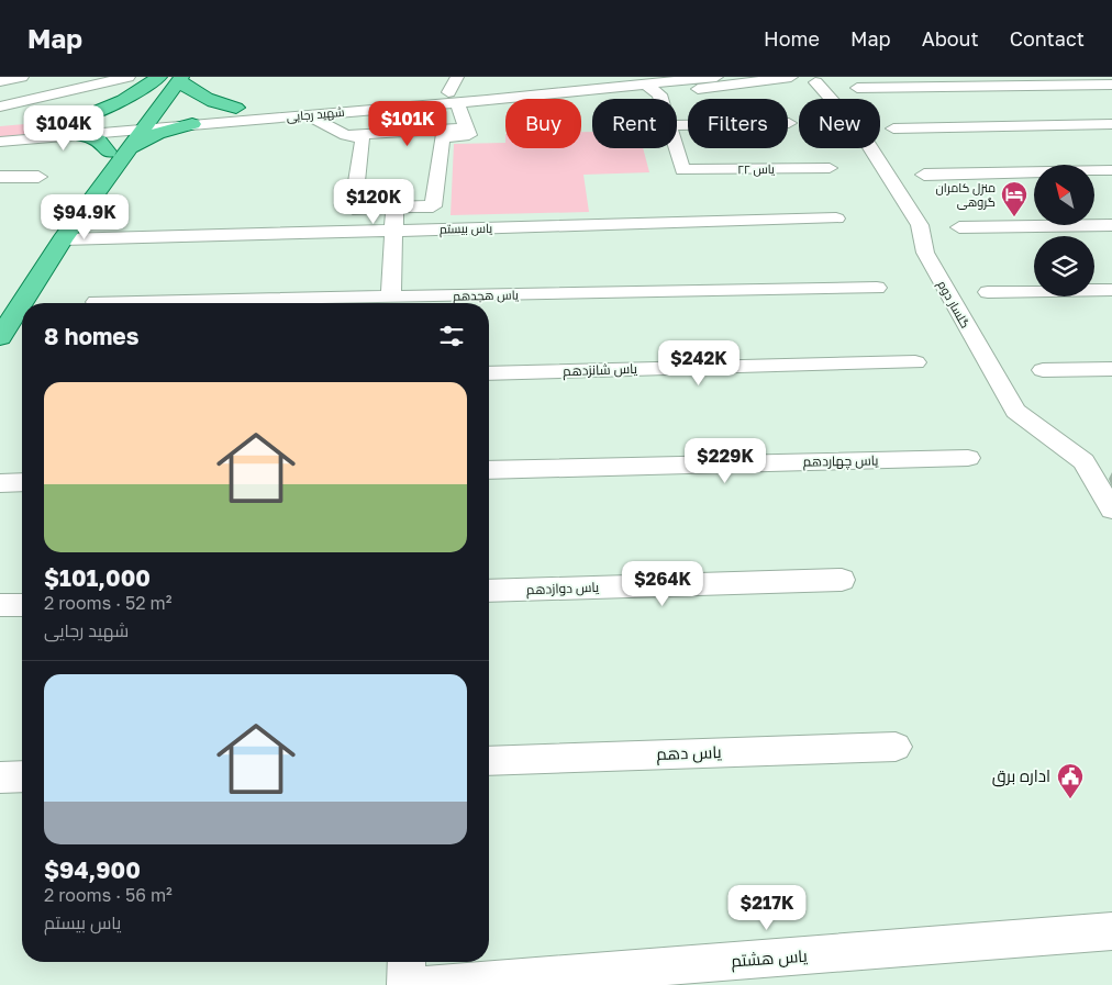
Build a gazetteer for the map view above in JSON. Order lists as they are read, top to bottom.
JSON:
{
  "streets": {
    "street": [
      "شهید رجایی",
      "یاس ۲۲",
      "یاس بیستم",
      "یاس هجدهم",
      "گلسار دوم",
      "یاس شانزدهم",
      "یاس چهاردهم",
      "یاس دوازدهم",
      "یاس دهم",
      "یاس هشتم"
    ]
  },
  "places": {
    "hotel": ["منزل کامران گروهی"],
    "public building": ["اداره برق"]
  },
  "north": "top left",
  "page": {
    "header": "Map",
    "nav": [
      "Home",
      "Map",
      "About",
      "Contact"
    ],
    "chip": [
      "Buy",
      "Rent",
      "Filters",
      "New"
    ],
    "price": [
      "$101K",
      "$104K",
      "$120K",
      "$94.9K",
      "$242K",
      "$229K",
      "$264K",
      "$217K"
    ],
    "heading": "8 homes",
    "list": [
      {
        "name": "$101,000",
        "note": "2 rooms · 52 m² · شهید رجایی"
      },
      {
        "name": "$94,900",
        "note": "2 rooms · 56 m² · یاس بیستم"
      }
    ]
  }
}
